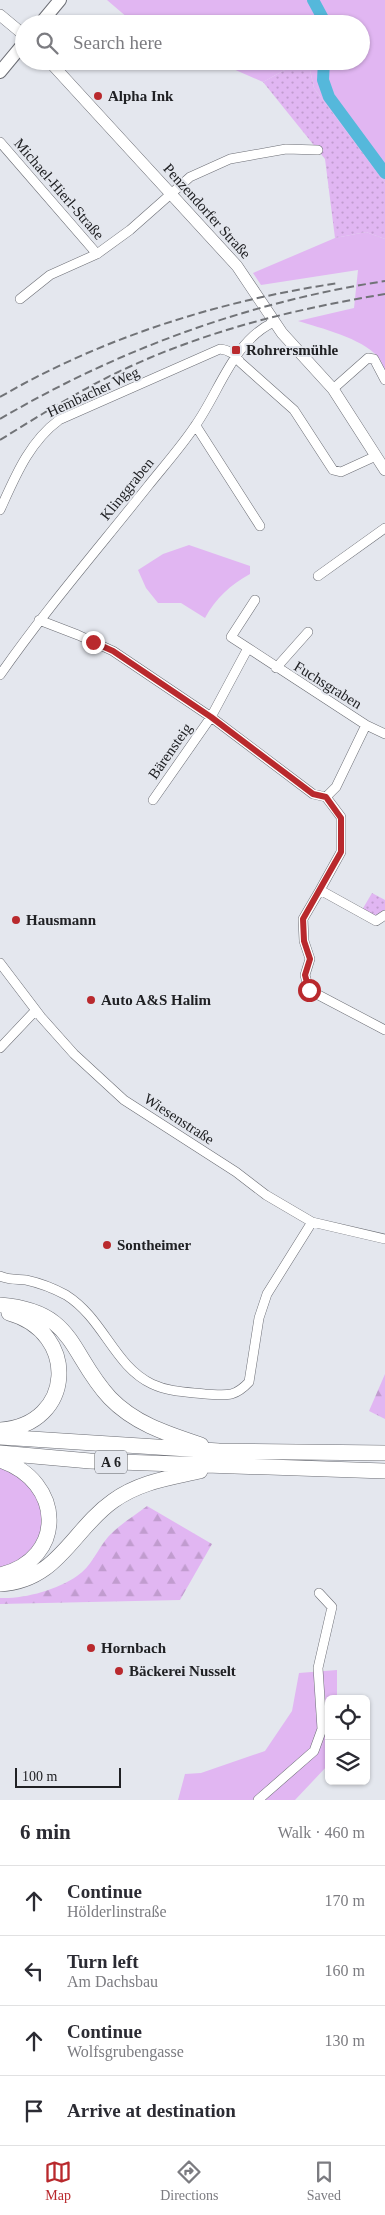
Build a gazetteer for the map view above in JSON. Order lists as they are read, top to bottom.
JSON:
{
  "streets": {
    "highway": ["A 6"],
    "main road": ["Penzendorfer Straße"],
    "street": [
      "Michael-Hierl-Straße",
      "Hembacher Weg",
      "Klinggraben",
      "Fuchsgraben",
      "Bärensteig",
      "Wiesenstraße"
    ]
  },
  "crossings": [
    ["Penzendorfer Straße", "Klinggraben"],
    ["Hembacher Weg", "Klinggraben"]
  ],
  "places": {
    "other": [
      "Alpha Ink",
      "Hausmann",
      "Auto A&S Halim",
      "Sontheimer",
      "Hornbach",
      "Bäckerei Nusselt"
    ],
    "transit": ["Rohrersmühle"]
  },
  "scale_bar": "100 m",
  "page": {
    "search": "Search here",
    "scale": "100 m",
    "heading": ["6 min", "Walk · 460 m"],
    "list": [
      ["Continue", "Hölderlinstraße", "170 m"],
      ["Turn left", "Am Dachsbau", "160 m"],
      ["Continue", "Wolfsgrubengasse", "130 m"],
      "Arrive at destination"
    ],
    "nav": ["Map", "Directions", "Saved"]
  }
}
